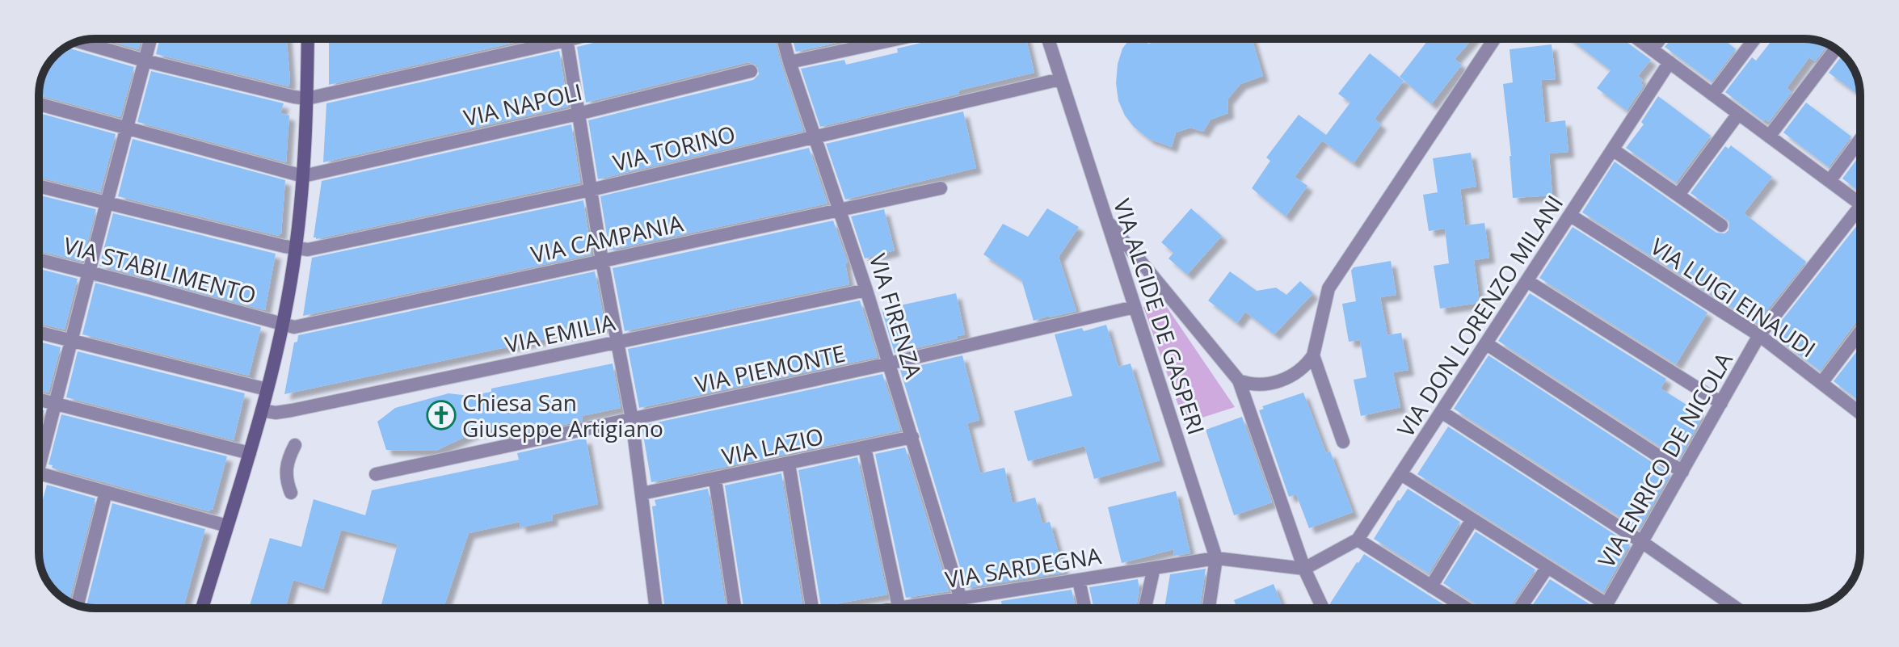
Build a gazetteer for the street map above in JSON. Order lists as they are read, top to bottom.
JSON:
{
  "streets": {
    "street": [
      "VIA NAPOLI",
      "VIA TORINO",
      "VIA CAMPANIA",
      "VIA STABILIMENTO",
      "VIA LUIGI EINAUDI",
      "VIA FIRENZA",
      "VIA DON LORENZO MILANI",
      "VIA ALCIDE DE GASPERI",
      "VIA EMILIA",
      "VIA PIEMONTE",
      "VIA LAZIO",
      "VIA ENRICO DE NICOLA",
      "VIA SARDEGNA"
    ]
  },
  "crossings": [
    ["VIA TORINO", "VIA FIRENZA"],
    ["VIA TORINO", "VIA ALCIDE DE GASPERI"],
    ["VIA CAMPANIA", "VIA STABILIMENTO"],
    ["VIA CAMPANIA", "VIA FIRENZA"],
    ["VIA LUIGI EINAUDI", "VIA DON LORENZO MILANI"],
    ["VIA LUIGI EINAUDI", "VIA ENRICO DE NICOLA"],
    ["VIA FIRENZA", "VIA EMILIA"],
    ["VIA FIRENZA", "VIA PIEMONTE"],
    ["VIA FIRENZA", "VIA LAZIO"],
    ["VIA FIRENZA", "VIA SARDEGNA"],
    ["VIA DON LORENZO MILANI", "VIA SARDEGNA"],
    ["VIA ALCIDE DE GASPERI", "VIA PIEMONTE"],
    ["VIA ALCIDE DE GASPERI", "VIA SARDEGNA"]
  ],
  "places": {
    "church": ["Chiesa San Giuseppe Artigiano"]
  }
}
